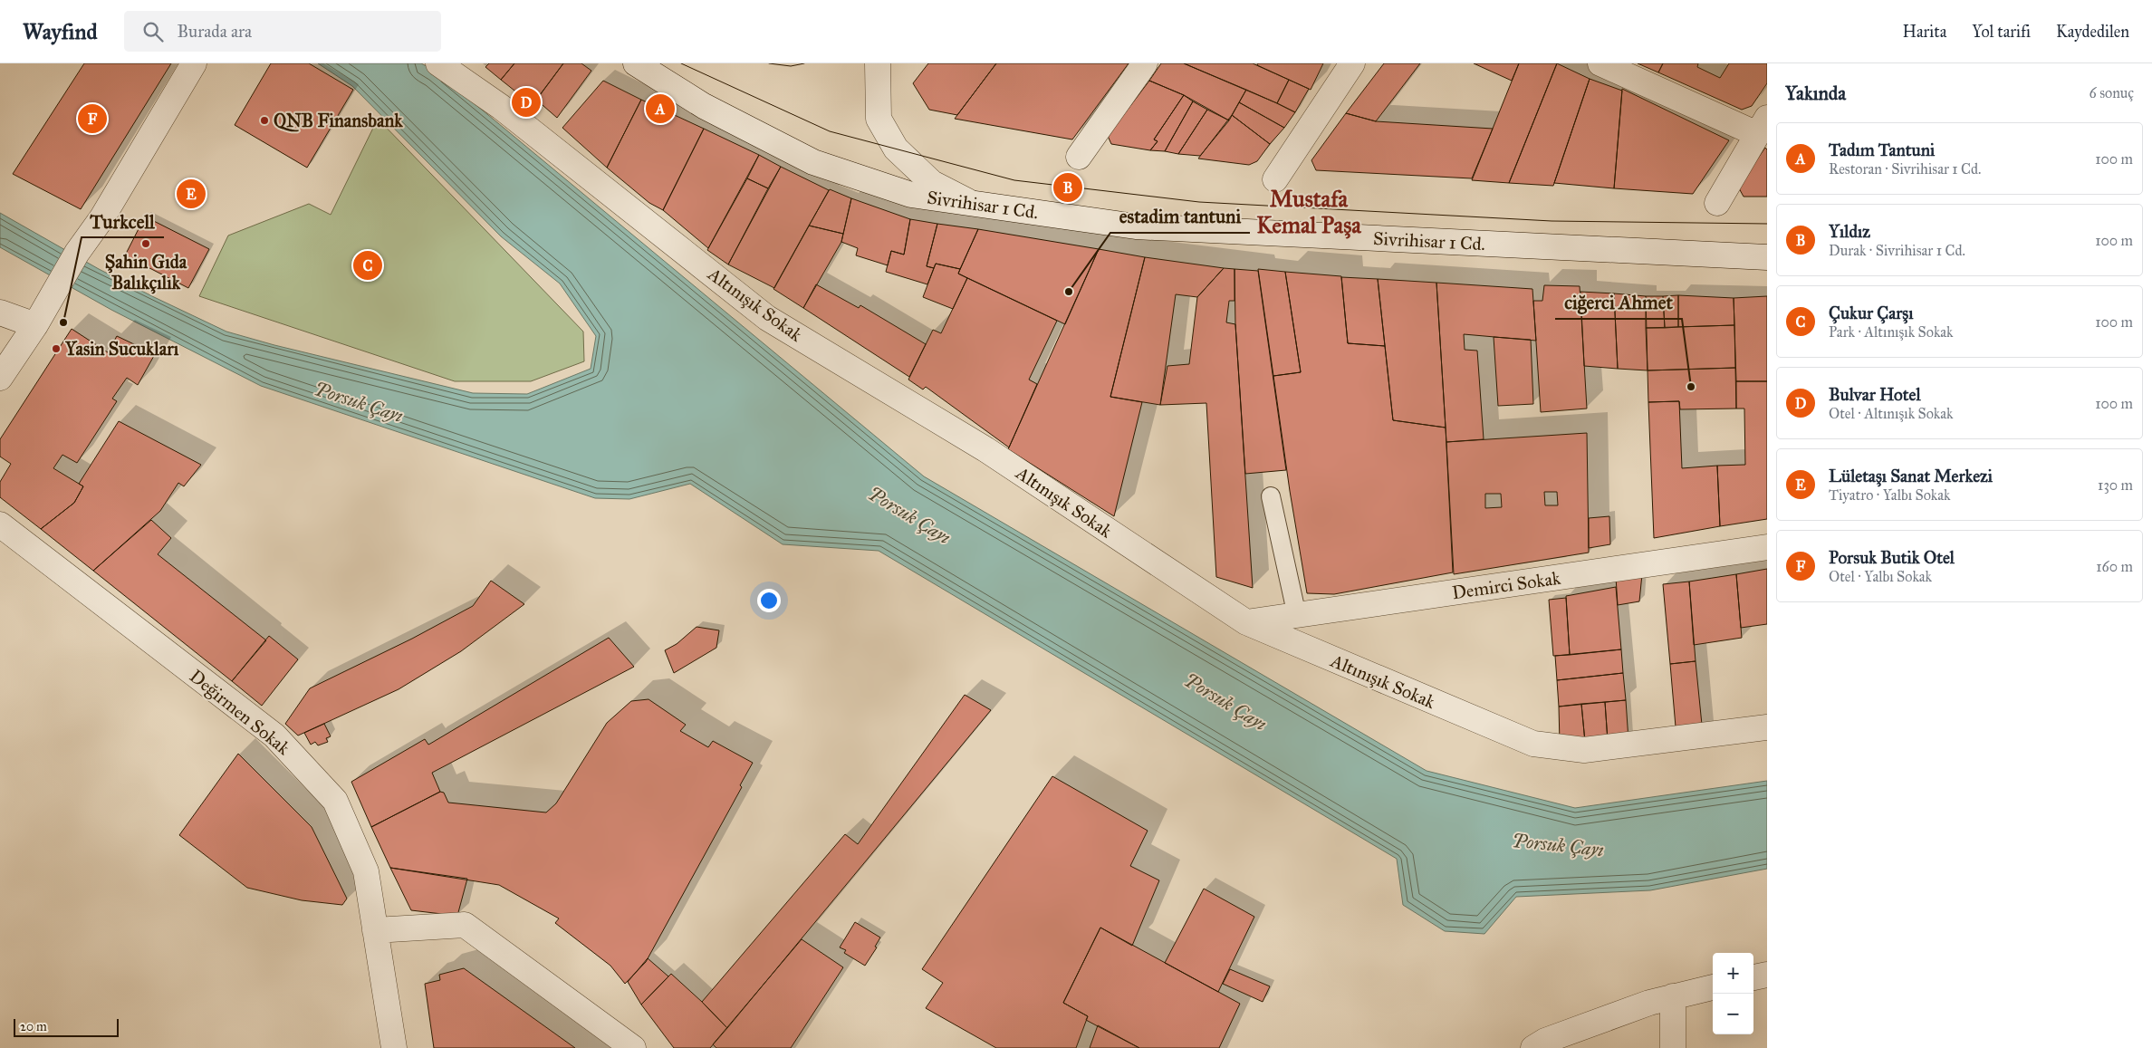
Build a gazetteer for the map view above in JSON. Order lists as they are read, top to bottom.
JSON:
{
  "streets": {
    "street": [
      "Sivrihisar 1 Cd.",
      "Altınışık Sokak",
      "Demirci Sokak",
      "Değirmen Sokak"
    ]
  },
  "crossings": [
    ["Altınışık Sokak", "Demirci Sokak"]
  ],
  "districts": ["Mustafa Kemal Paşa"],
  "water": ["Porsuk Çayı"],
  "places": [
    "QNB Finansbank",
    "Şahin Gıda Balıkçılık",
    "estadim tantuni",
    "Turkcell",
    "Yasin Sucukları",
    "ciğerci Ahmet"
  ],
  "scale_bar": "20 m",
  "page": {
    "header": "Wayfind",
    "search": "Burada ara",
    "nav": ["Harita", "Yol tarifi", "Kaydedilen"],
    "heading": ["Yakında", "6 sonuç"],
    "pins": [
      "D",
      "A",
      "F",
      "B",
      "E",
      "C"
    ],
    "list": [
      {
        "mark": "A",
        "name": "Tadım Tantuni",
        "note": "Restoran · Sivrihisar 1 Cd.",
        "value": "100 m"
      },
      {
        "mark": "B",
        "name": "Yıldız",
        "note": "Durak · Sivrihisar 1 Cd.",
        "value": "100 m"
      },
      {
        "mark": "C",
        "name": "Çukur Çarşı",
        "note": "Park · Altınışık Sokak",
        "value": "100 m"
      },
      {
        "mark": "D",
        "name": "Bulvar Hotel",
        "note": "Otel · Altınışık Sokak",
        "value": "100 m"
      },
      {
        "mark": "E",
        "name": "Lületaşı Sanat Merkezi",
        "note": "Tiyatro · Yalbı Sokak",
        "value": "130 m"
      },
      {
        "mark": "F",
        "name": "Porsuk Butik Otel",
        "note": "Otel · Yalbı Sokak",
        "value": "160 m"
      }
    ],
    "map_buttons": ["+", "−"],
    "scale": "20 m"
  }
}
